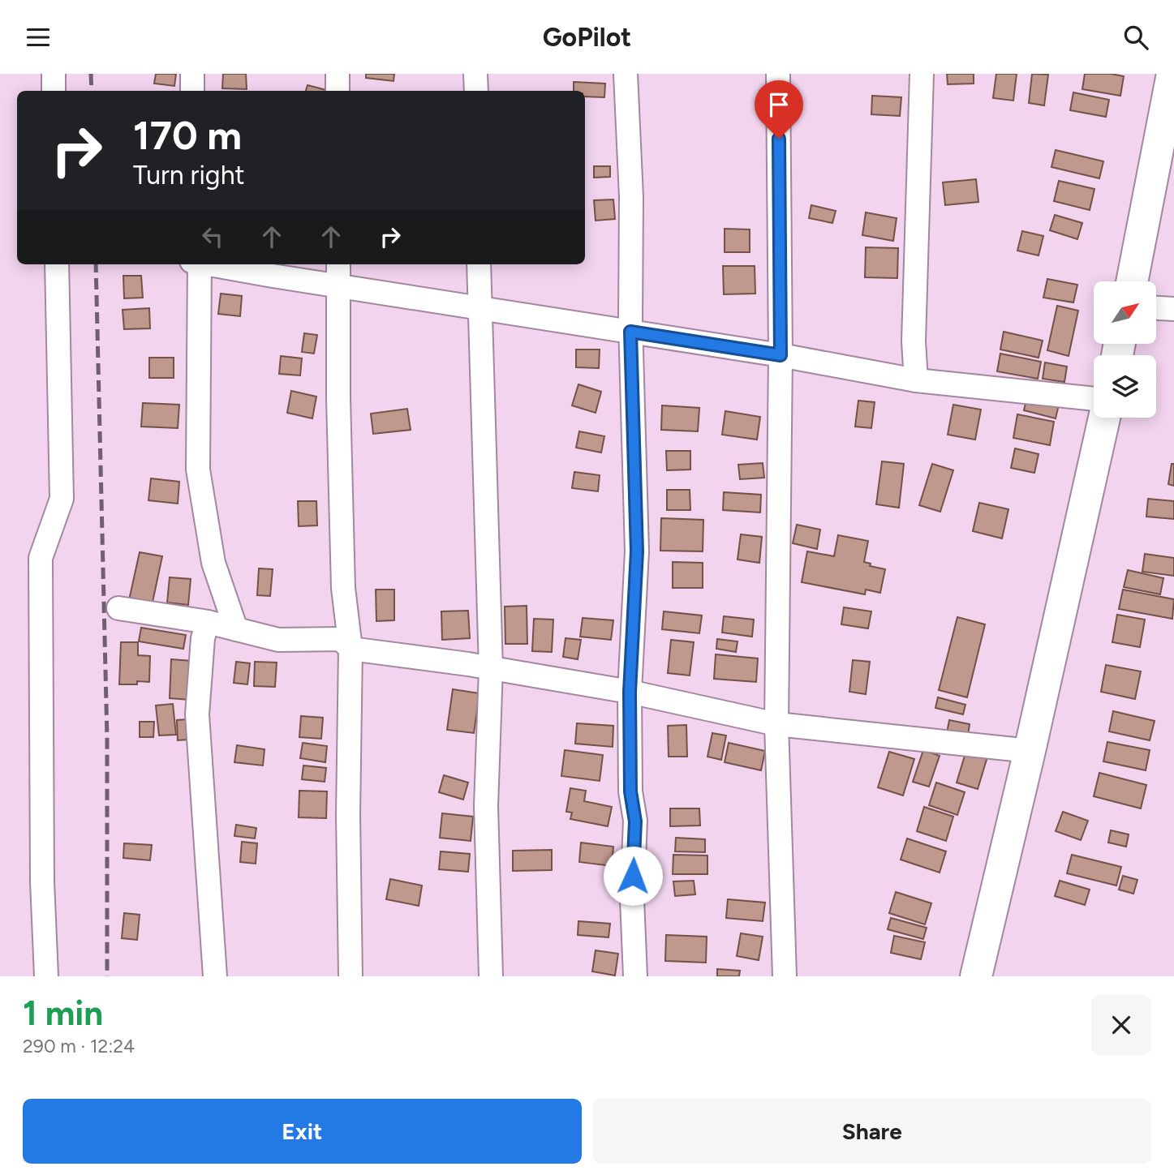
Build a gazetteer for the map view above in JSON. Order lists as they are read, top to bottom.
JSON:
{
  "north": "top right",
  "page": {
    "header": "GoPilot",
    "turn": ["170 m", "Turn right"],
    "heading": ["1 min", "290 m · 12:24"],
    "buttons": ["Exit", "Share"]
  }
}
